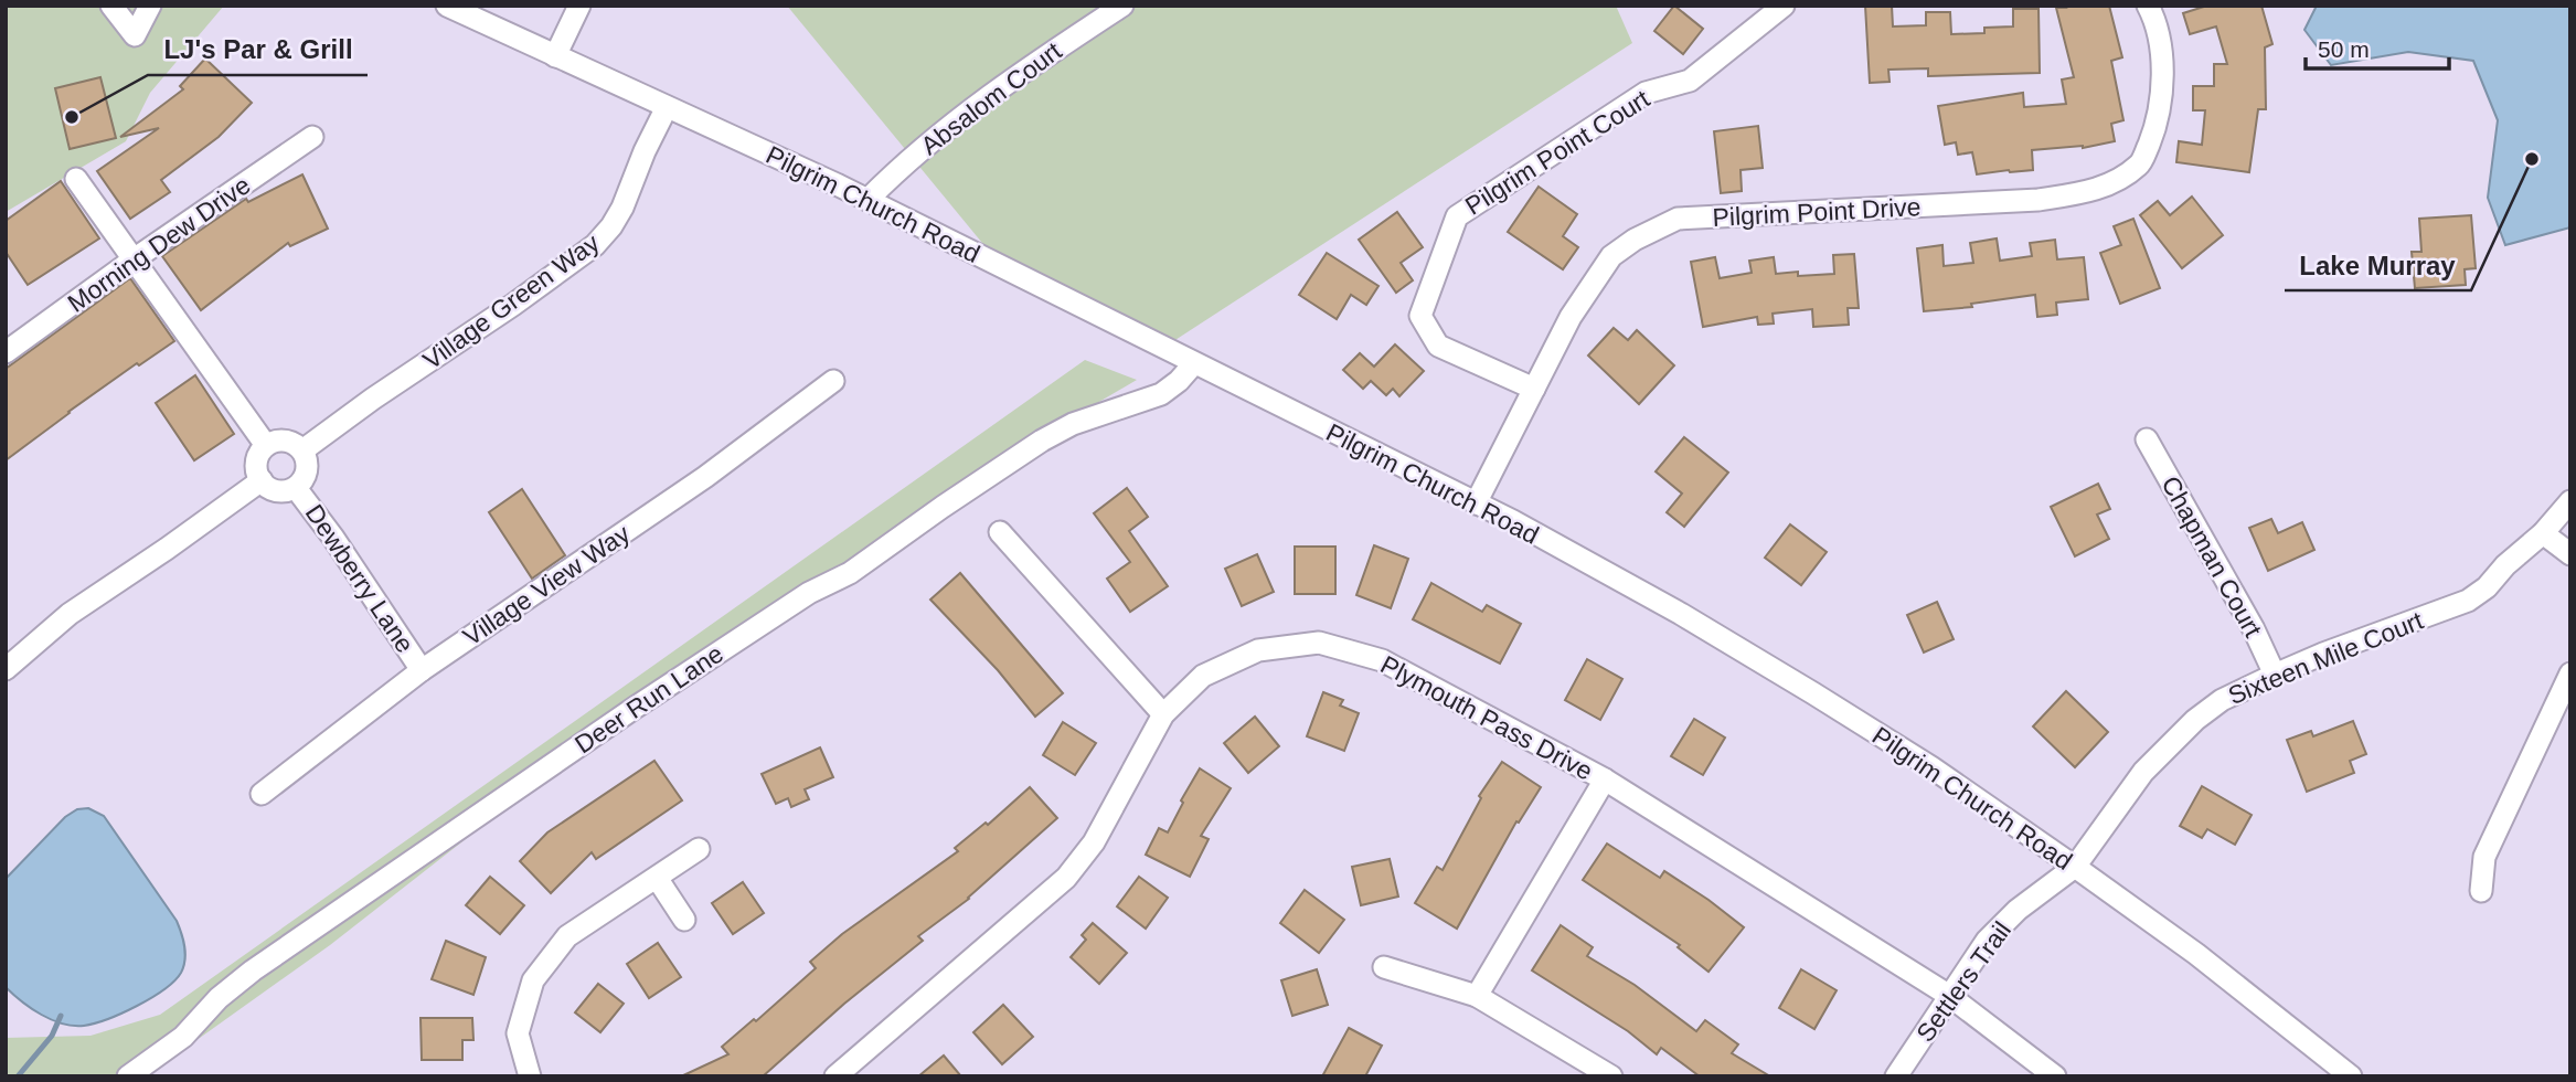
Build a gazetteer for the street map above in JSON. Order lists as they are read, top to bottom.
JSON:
{
  "streets": {
    "street": [
      "Absalom Court",
      "Pilgrim Point Court",
      "Pilgrim Church Road",
      "Pilgrim Point Drive",
      "Morning Dew Drive",
      "Village Green Way",
      "Chapman Court",
      "Dewberry Lane",
      "Village View Way",
      "Sixteen Mile Court",
      "Deer Run Lane",
      "Plymouth Pass Drive",
      "Settlers Trail"
    ]
  },
  "crossings": [
    ["Absalom Court", "Pilgrim Church Road"],
    ["Pilgrim Point Court", "Pilgrim Point Drive"],
    ["Pilgrim Church Road", "Pilgrim Point Drive"],
    ["Pilgrim Church Road", "Village Green Way"],
    ["Pilgrim Church Road", "Sixteen Mile Court"],
    ["Pilgrim Church Road", "Deer Run Lane"],
    ["Pilgrim Church Road", "Settlers Trail"],
    ["Village Green Way", "Dewberry Lane"],
    ["Chapman Court", "Sixteen Mile Court"],
    ["Dewberry Lane", "Village View Way"],
    ["Sixteen Mile Court", "Settlers Trail"],
    ["Plymouth Pass Drive", "Settlers Trail"]
  ],
  "places": ["LJ's Par & Grill", "Lake Murray"],
  "scale_bar": "50 m"
}
